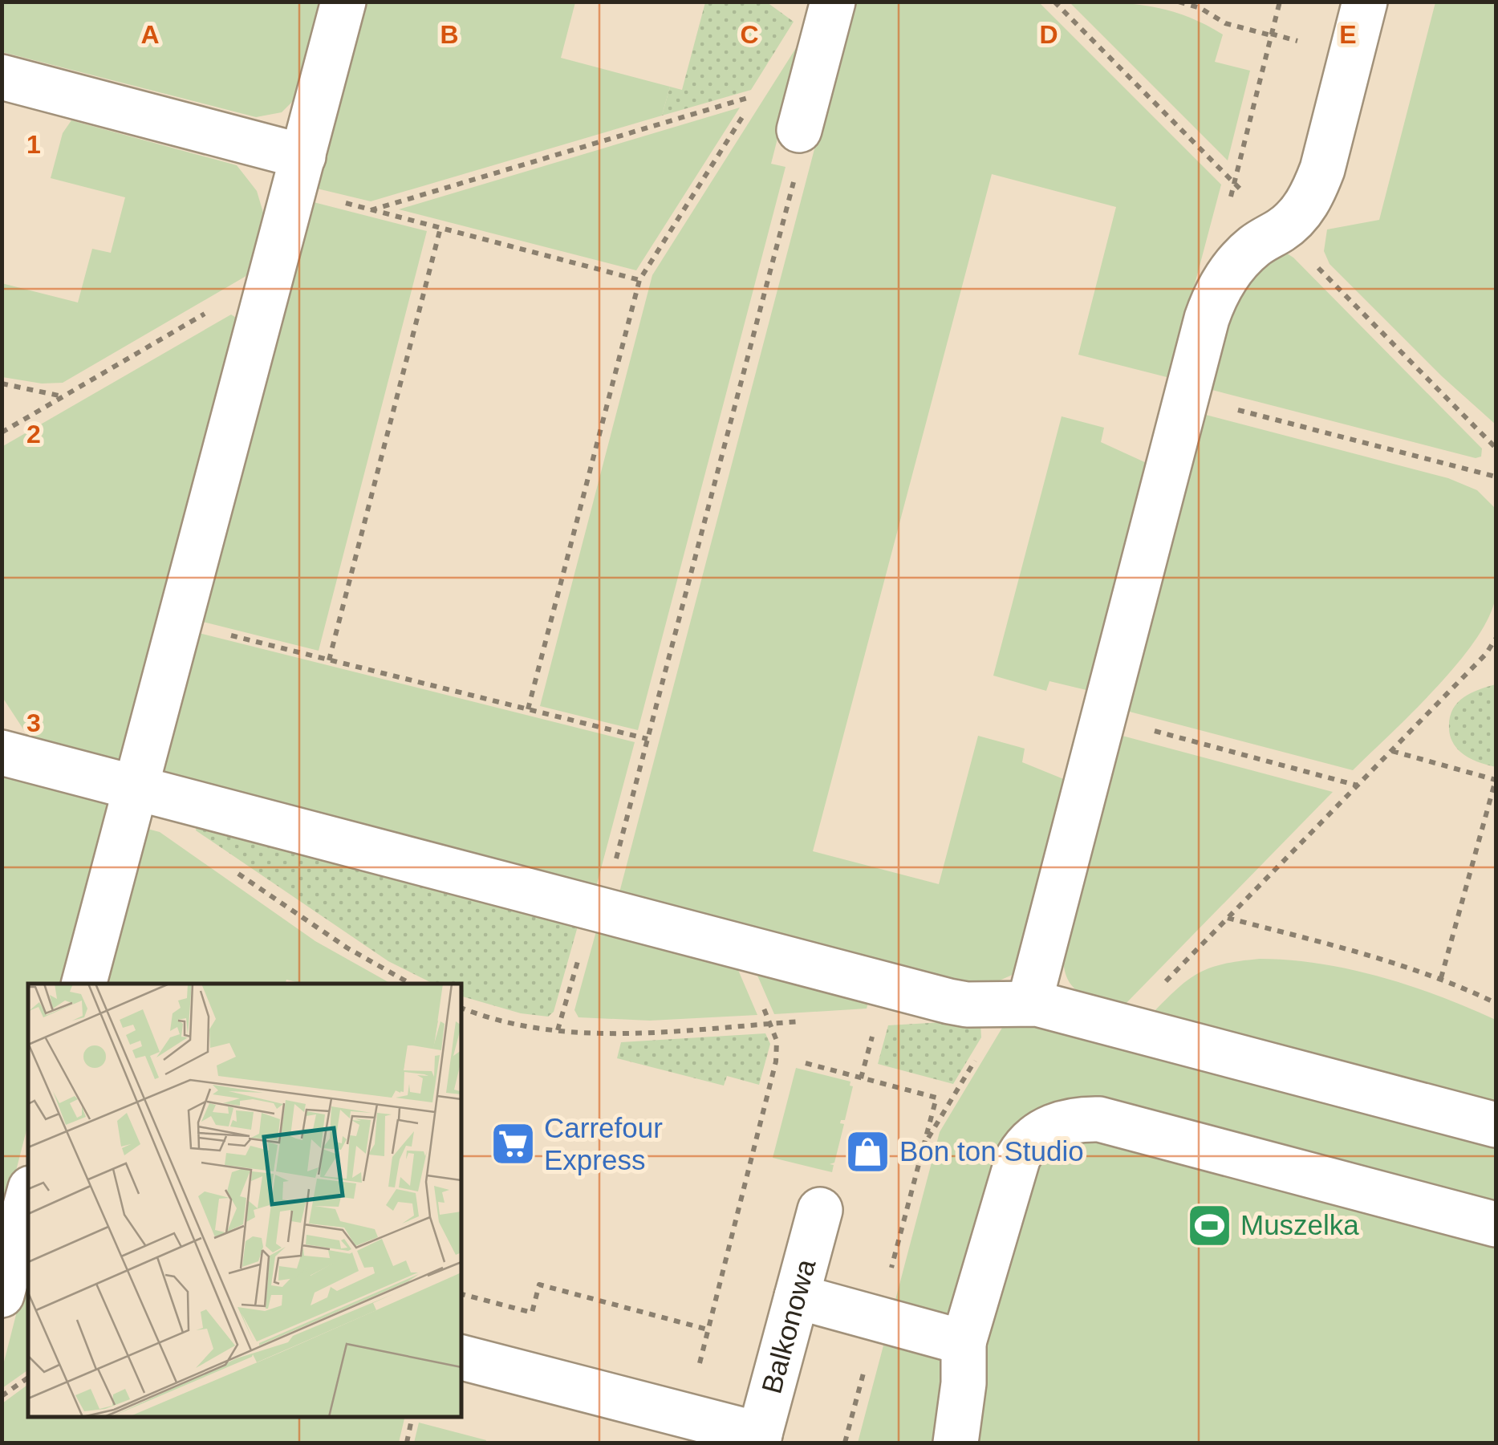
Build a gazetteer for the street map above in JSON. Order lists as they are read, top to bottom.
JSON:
{
  "streets": {
    "street": ["Balkonowa"]
  },
  "places": {
    "supermarket": ["Carrefour Express"],
    "shop": ["Bon ton Studio"],
    "sports": ["Muszelka"]
  },
  "grid": {
    "columns": [
      "A",
      "B",
      "C",
      "D",
      "E"
    ],
    "rows": ["1", "2", "3"]
  }
}
